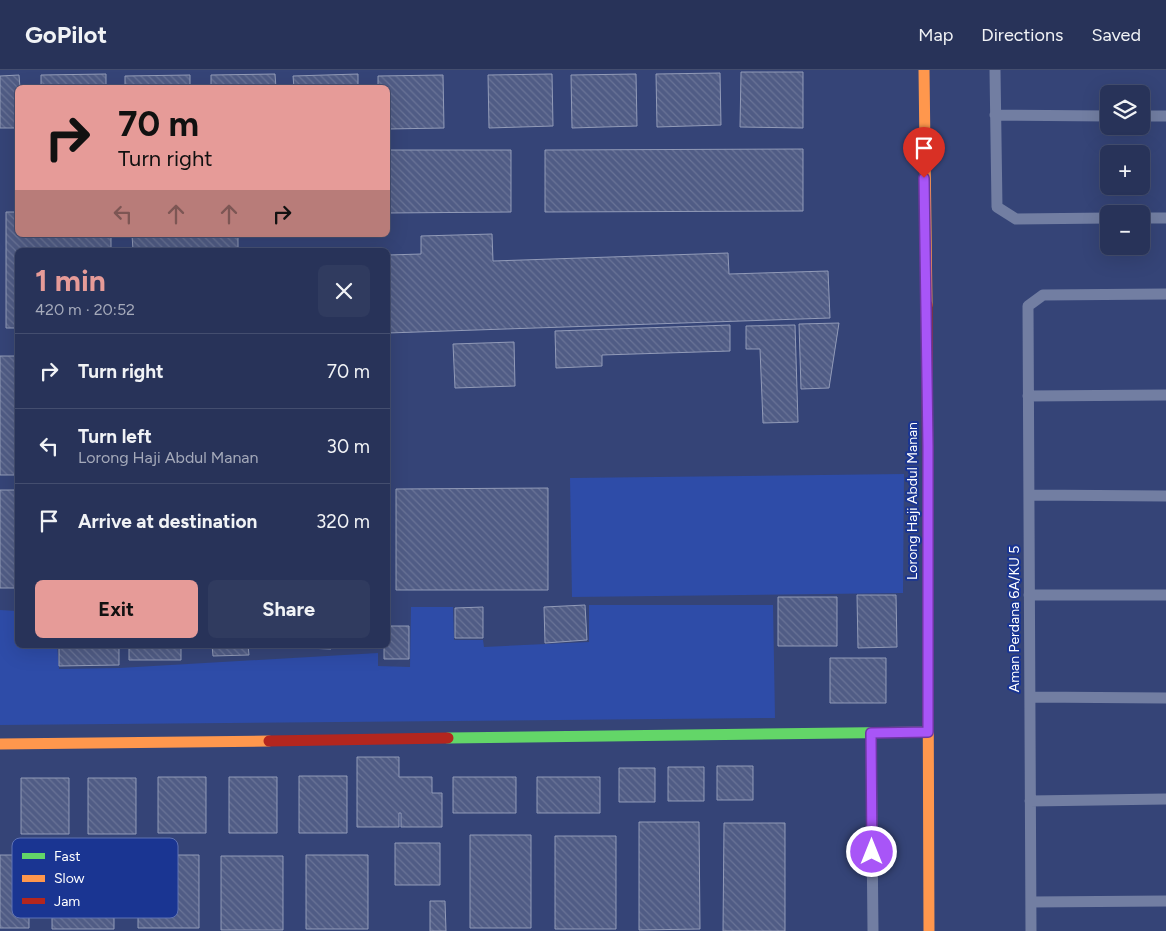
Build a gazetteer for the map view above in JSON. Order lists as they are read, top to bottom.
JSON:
{
  "streets": {
    "street": ["Lorong Haji Abdul Manan", "Aman Perdana 6A/KU 5"]
  },
  "legend": ["Fast", "Slow", "Jam"],
  "page": {
    "header": "GoPilot",
    "nav": ["Map", "Directions", "Saved"],
    "map_buttons": ["+", "−"],
    "turn": ["70 m", "Turn right"],
    "heading": ["1 min", "420 m · 20:52"],
    "list": [
      {
        "name": "Turn right",
        "value": "70 m"
      },
      {
        "name": "Turn left",
        "note": "Lorong Haji Abdul Manan",
        "value": "30 m"
      },
      {
        "name": "Arrive at destination",
        "value": "320 m"
      }
    ],
    "buttons": ["Exit", "Share"]
  }
}
